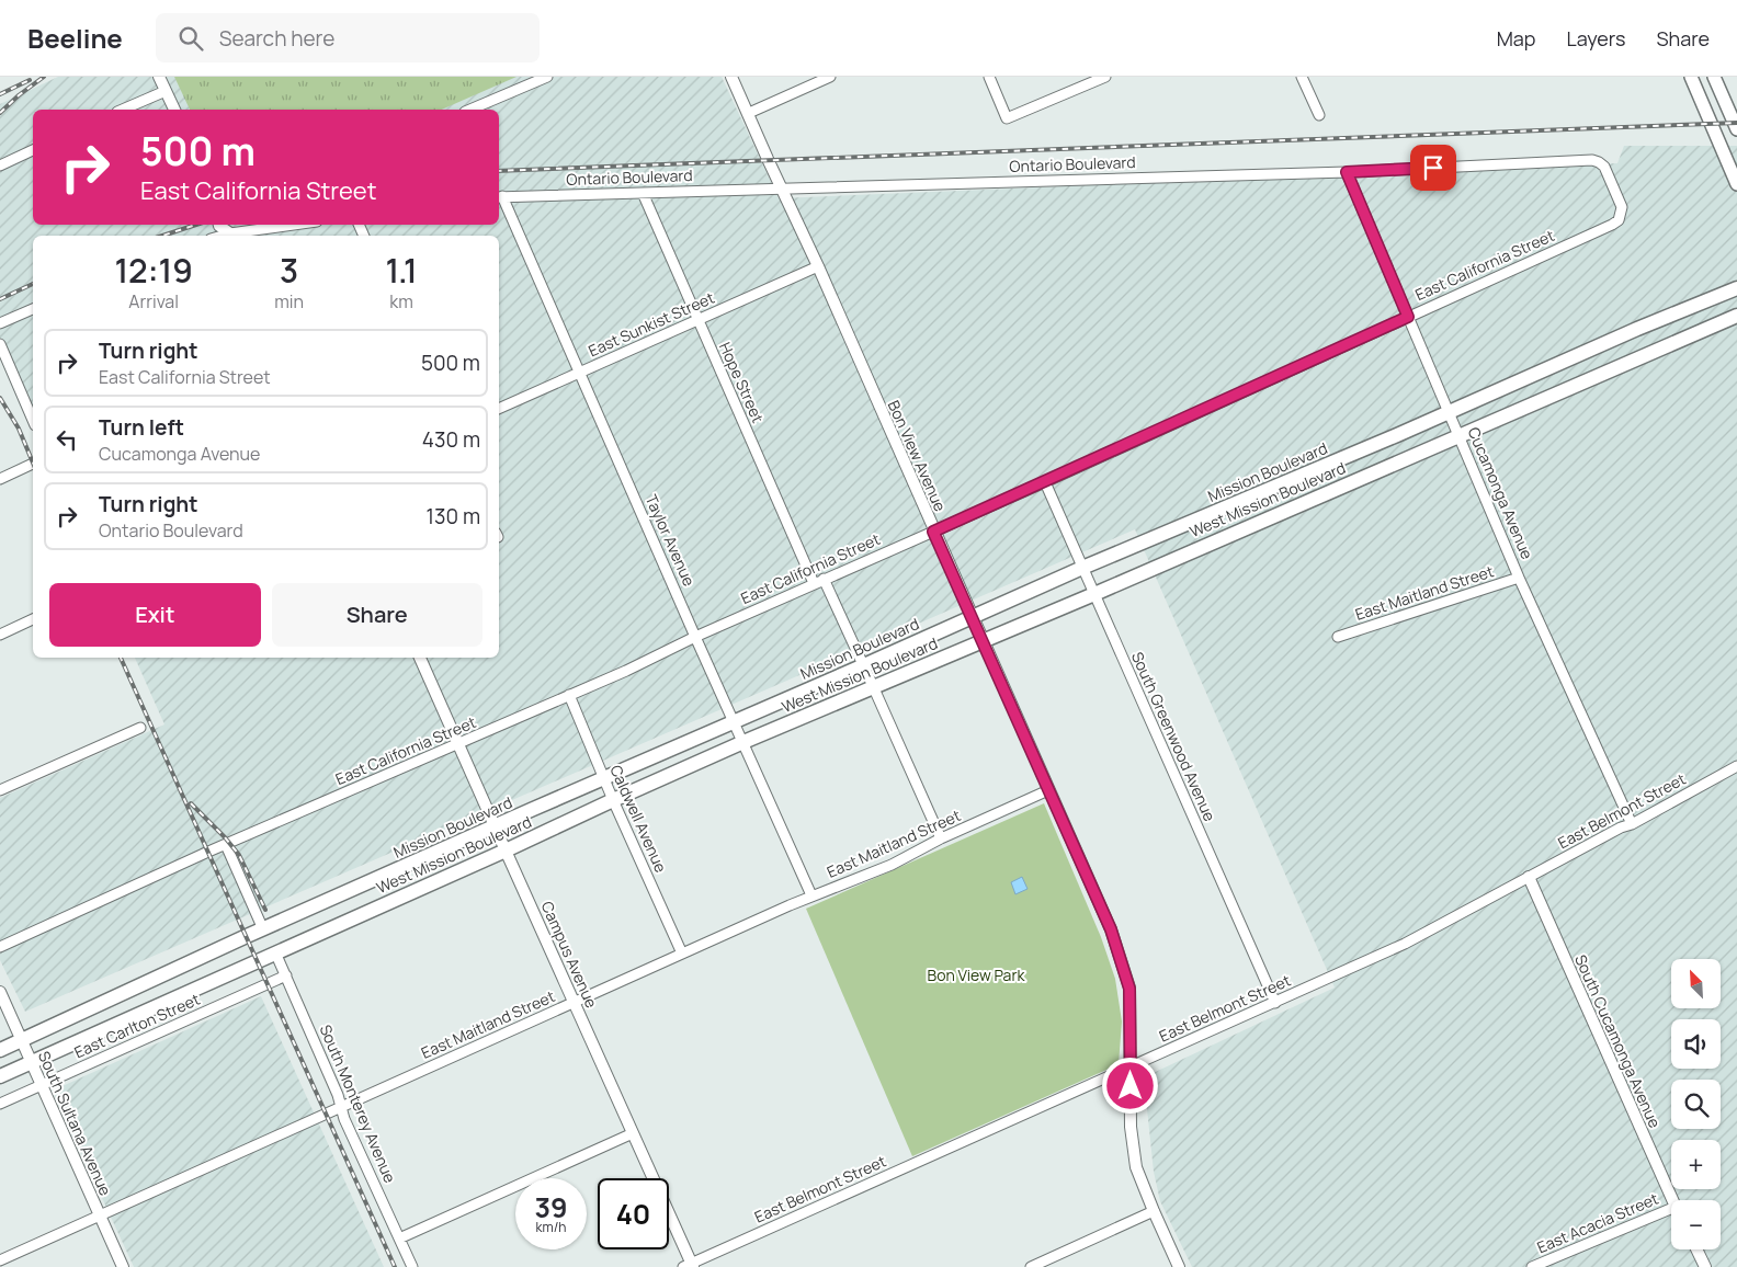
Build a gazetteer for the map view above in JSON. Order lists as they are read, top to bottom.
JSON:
{
  "streets": {
    "main road": ["Mission Boulevard", "West Mission Boulevard"],
    "street": [
      "Ontario Boulevard",
      "East California Street",
      "East Sunkist Street",
      "Hope Street",
      "Bon View Avenue",
      "Cucamonga Avenue",
      "Taylor Avenue",
      "East Maitland Street",
      "South Greenwood Avenue",
      "East Belmont Street",
      "Caldwell Avenue",
      "Campus Avenue",
      "East Carlton Street",
      "South Cucamonga Avenue",
      "South Monterey Avenue",
      "South Sultana Avenue",
      "East Acacia Street"
    ]
  },
  "crossings": [
    ["Ontario Boulevard", "East California Street"],
    ["Ontario Boulevard", "Hope Street"],
    ["Ontario Boulevard", "Bon View Avenue"],
    ["Ontario Boulevard", "Cucamonga Avenue"],
    ["Ontario Boulevard", "Taylor Avenue"],
    ["East California Street", "Hope Street"],
    ["East California Street", "Bon View Avenue"],
    ["East California Street", "Cucamonga Avenue"],
    ["East California Street", "Taylor Avenue"],
    ["East California Street", "South Greenwood Avenue"],
    ["East California Street", "Caldwell Avenue"],
    ["East California Street", "Campus Avenue"],
    ["East Sunkist Street", "Hope Street"],
    ["East Sunkist Street", "Bon View Avenue"],
    ["East Sunkist Street", "Taylor Avenue"],
    ["Bon View Avenue", "Mission Boulevard"],
    ["Bon View Avenue", "West Mission Boulevard"],
    ["Bon View Avenue", "East Maitland Street"],
    ["Bon View Avenue", "East Belmont Street"],
    ["Mission Boulevard", "Cucamonga Avenue"],
    ["Mission Boulevard", "Taylor Avenue"],
    ["Mission Boulevard", "South Greenwood Avenue"],
    ["Mission Boulevard", "Caldwell Avenue"],
    ["Mission Boulevard", "Campus Avenue"],
    ["Mission Boulevard", "South Sultana Avenue"],
    ["Cucamonga Avenue", "West Mission Boulevard"],
    ["Cucamonga Avenue", "East Maitland Street"],
    ["Cucamonga Avenue", "East Belmont Street"],
    ["West Mission Boulevard", "Taylor Avenue"],
    ["West Mission Boulevard", "South Greenwood Avenue"],
    ["West Mission Boulevard", "Caldwell Avenue"],
    ["West Mission Boulevard", "Campus Avenue"],
    ["West Mission Boulevard", "South Monterey Avenue"],
    ["West Mission Boulevard", "South Sultana Avenue"],
    ["Taylor Avenue", "East Maitland Street"],
    ["East Maitland Street", "Caldwell Avenue"],
    ["East Maitland Street", "Campus Avenue"],
    ["East Maitland Street", "South Monterey Avenue"],
    ["East Maitland Street", "South Sultana Avenue"],
    ["South Greenwood Avenue", "East Belmont Street"],
    ["East Belmont Street", "Campus Avenue"],
    ["East Belmont Street", "South Cucamonga Avenue"],
    ["East Carlton Street", "South Monterey Avenue"],
    ["East Carlton Street", "South Sultana Avenue"]
  ],
  "parks": ["Bon View Park"],
  "north": "top left",
  "page": {
    "header": "Beeline",
    "search": "Search here",
    "nav": ["Map", "Layers", "Share"],
    "turn": ["500 m", "East California Street"],
    "eta": [
      "12:19",
      "Arrival",
      "3",
      "min",
      "1.1",
      "km"
    ],
    "list": [
      {
        "name": "Turn right",
        "note": "East California Street",
        "value": "500 m"
      },
      {
        "name": "Turn left",
        "note": "Cucamonga Avenue",
        "value": "430 m"
      },
      {
        "name": "Turn right",
        "note": "Ontario Boulevard",
        "value": "130 m"
      }
    ],
    "buttons": ["Exit", "Share"],
    "map_buttons": ["+", "−"],
    "speed": "39 km/h",
    "limit": "40"
  }
}
